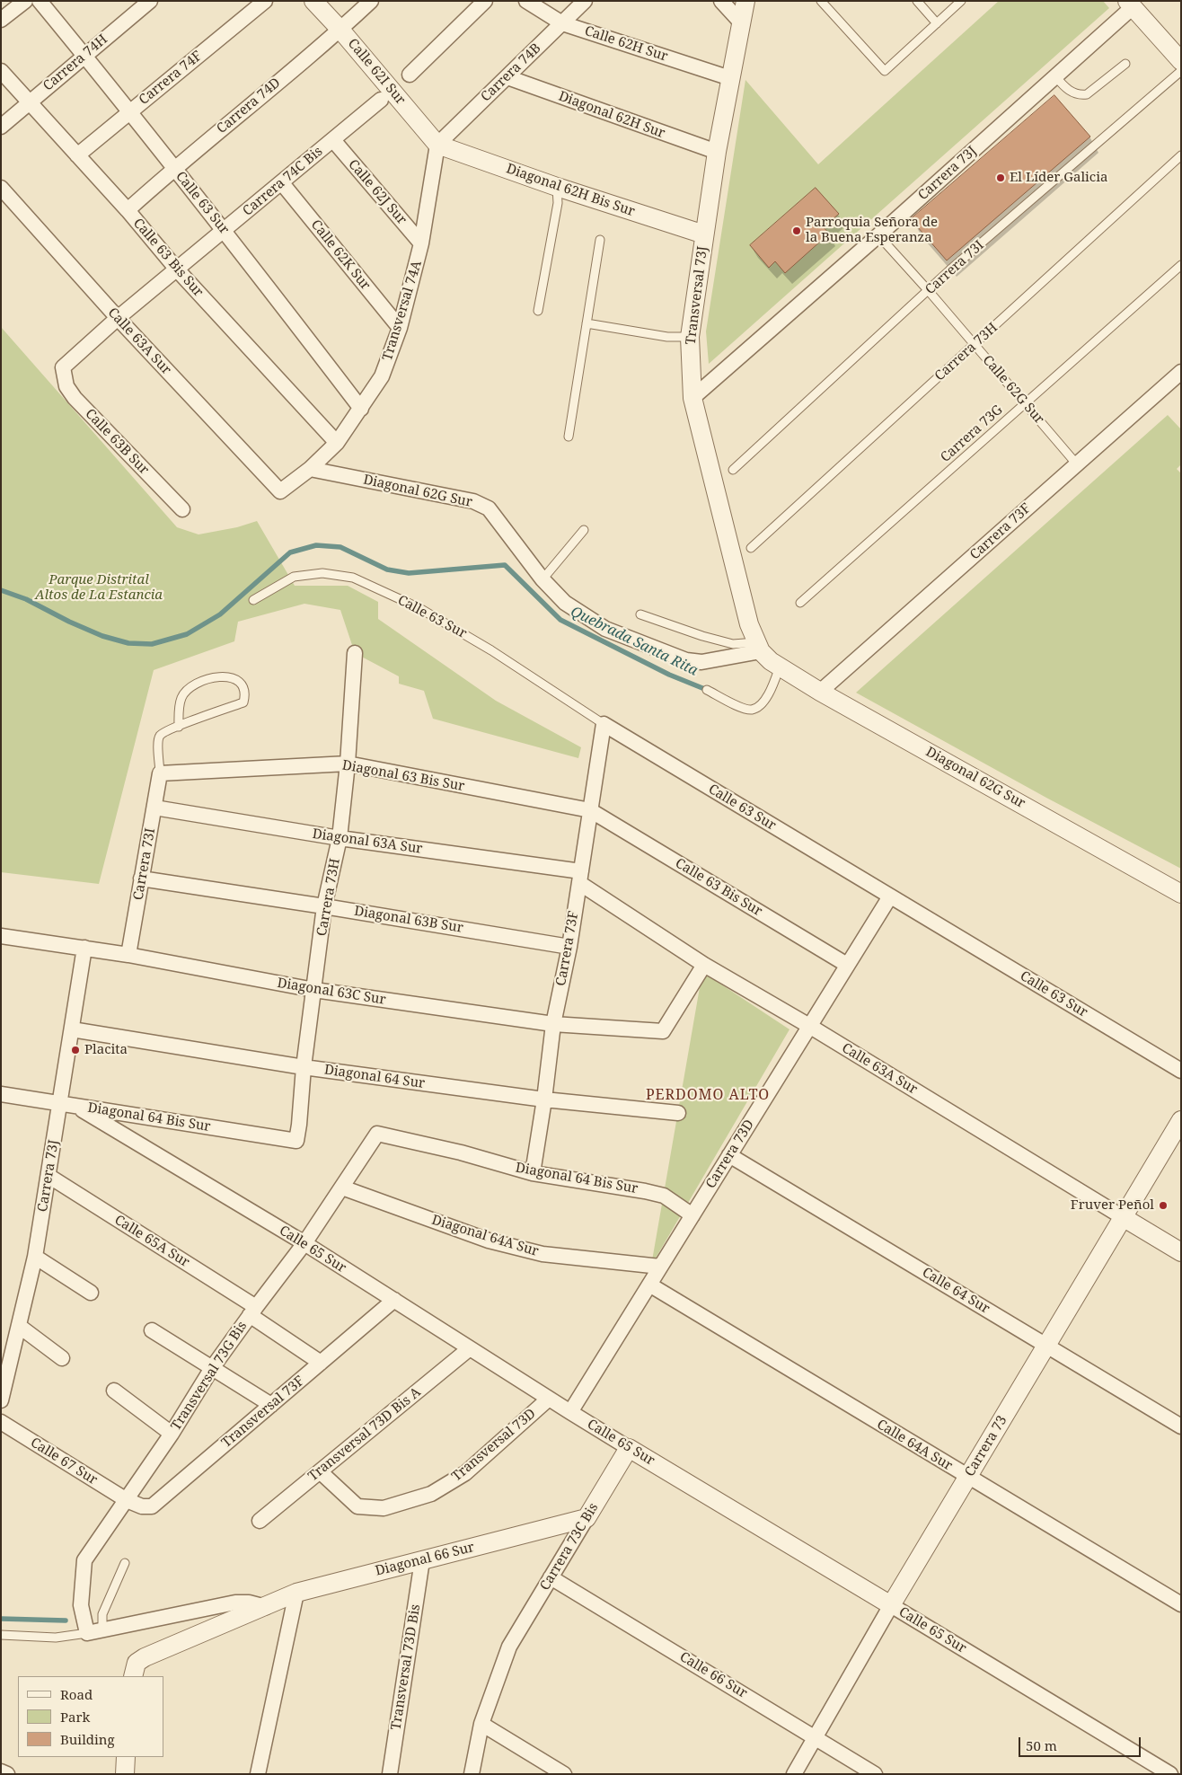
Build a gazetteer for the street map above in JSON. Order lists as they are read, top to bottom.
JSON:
{
  "streets": {
    "street": [
      "Calle 62H Sur",
      "Carrera 74H",
      "Calle 62I Sur",
      "Carrera 74B",
      "Carrera 74F",
      "Carrera 74D",
      "Diagonal 62H Sur",
      "Carrera 73J",
      "Carrera 74C Bis",
      "Diagonal 62H Bis Sur",
      "Calle 62J Sur",
      "Calle 63 Sur",
      "Calle 62K Sur",
      "Calle 63 Bis Sur",
      "Carrera 73I",
      "Transversal 73J",
      "Transversal 74A",
      "Calle 63A Sur",
      "Carrera 73H",
      "Calle 63B Sur",
      "Diagonal 62G Sur",
      "Carrera 73F",
      "Diagonal 63 Bis Sur",
      "Diagonal 63A Sur",
      "Diagonal 63B Sur",
      "Diagonal 63C Sur",
      "Diagonal 64 Sur",
      "Diagonal 64 Bis Sur",
      "Carrera 73D",
      "Diagonal 64A Sur",
      "Calle 65A Sur",
      "Calle 65 Sur",
      "Calle 64 Sur",
      "Transversal 73G Bis",
      "Transversal 73F",
      "Transversal 73D Bis A",
      "Transversal 73D",
      "Calle 64A Sur",
      "Carrera 73",
      "Calle 67 Sur",
      "Carrera 73C Bis",
      "Diagonal 66 Sur",
      "Transversal 73D Bis",
      "Calle 66 Sur"
    ],
    "lane": ["Calle 62G Sur", "Carrera 73G"]
  },
  "crossings": [
    ["Calle 62H Sur", "Carrera 74B"],
    ["Calle 62H Sur", "Transversal 73J"],
    ["Carrera 74H", "Calle 63 Sur"],
    ["Carrera 74H", "Calle 63 Bis Sur"],
    ["Calle 62I Sur", "Carrera 74B"],
    ["Calle 62I Sur", "Carrera 74D"],
    ["Calle 62I Sur", "Diagonal 62H Bis Sur"],
    ["Calle 62I Sur", "Transversal 74A"],
    ["Carrera 74B", "Diagonal 62H Sur"],
    ["Carrera 74B", "Diagonal 62H Bis Sur"],
    ["Carrera 74B", "Transversal 74A"],
    ["Carrera 74F", "Calle 63 Sur"],
    ["Carrera 74F", "Calle 63 Bis Sur"],
    ["Carrera 74D", "Calle 63 Sur"],
    ["Carrera 74D", "Calle 63 Bis Sur"],
    ["Diagonal 62H Sur", "Transversal 73J"],
    ["Carrera 73J", "Transversal 73J"],
    ["Carrera 73J", "Calle 62G Sur"],
    ["Carrera 73J", "Diagonal 63C Sur"],
    ["Carrera 73J", "Diagonal 64 Sur"],
    ["Carrera 73J", "Diagonal 64 Bis Sur"],
    ["Carrera 73J", "Calle 65A Sur"],
    ["Carrera 74C Bis", "Calle 62J Sur"],
    ["Carrera 74C Bis", "Calle 63 Sur"],
    ["Carrera 74C Bis", "Calle 62K Sur"],
    ["Carrera 74C Bis", "Calle 63 Bis Sur"],
    ["Carrera 74C Bis", "Calle 63A Sur"],
    ["Carrera 74C Bis", "Calle 63B Sur"],
    ["Diagonal 62H Bis Sur", "Transversal 73J"],
    ["Diagonal 62H Bis Sur", "Transversal 74A"],
    ["Calle 62J Sur", "Transversal 74A"],
    ["Calle 63 Sur", "Transversal 74A"],
    ["Calle 63 Sur", "Carrera 73F"],
    ["Calle 63 Sur", "Carrera 73D"],
    ["Calle 62K Sur", "Transversal 74A"],
    ["Calle 63 Bis Sur", "Transversal 74A"],
    ["Calle 63 Bis Sur", "Carrera 73F"],
    ["Calle 63 Bis Sur", "Diagonal 63 Bis Sur"],
    ["Calle 63 Bis Sur", "Carrera 73D"],
    ["Carrera 73I", "Calle 62G Sur"],
    ["Carrera 73I", "Diagonal 63 Bis Sur"],
    ["Carrera 73I", "Diagonal 63A Sur"],
    ["Carrera 73I", "Diagonal 63B Sur"],
    ["Carrera 73I", "Diagonal 63C Sur"],
    ["Transversal 73J", "Diagonal 62G Sur"],
    ["Transversal 74A", "Calle 63A Sur"],
    ["Transversal 74A", "Diagonal 62G Sur"],
    ["Calle 63A Sur", "Carrera 73F"],
    ["Calle 63A Sur", "Diagonal 63A Sur"],
    ["Calle 63A Sur", "Diagonal 63C Sur"],
    ["Calle 63A Sur", "Carrera 73D"],
    ["Calle 63A Sur", "Carrera 73"],
    ["Carrera 73H", "Calle 62G Sur"],
    ["Carrera 73H", "Diagonal 63 Bis Sur"],
    ["Carrera 73H", "Diagonal 63A Sur"],
    ["Carrera 73H", "Diagonal 63B Sur"],
    ["Carrera 73H", "Diagonal 63C Sur"],
    ["Carrera 73H", "Diagonal 64 Sur"],
    ["Carrera 73H", "Diagonal 64 Bis Sur"],
    ["Calle 62G Sur", "Carrera 73G"],
    ["Calle 62G Sur", "Carrera 73F"],
    ["Diagonal 62G Sur", "Carrera 73F"],
    ["Carrera 73F", "Diagonal 63 Bis Sur"],
    ["Carrera 73F", "Diagonal 63A Sur"],
    ["Carrera 73F", "Diagonal 63B Sur"],
    ["Carrera 73F", "Diagonal 63C Sur"],
    ["Carrera 73F", "Diagonal 64 Sur"],
    ["Carrera 73F", "Diagonal 64 Bis Sur"],
    ["Diagonal 64 Bis Sur", "Carrera 73D"],
    ["Diagonal 64 Bis Sur", "Calle 65 Sur"],
    ["Diagonal 64 Bis Sur", "Transversal 73G Bis"],
    ["Carrera 73D", "Diagonal 64A Sur"],
    ["Carrera 73D", "Calle 65 Sur"],
    ["Carrera 73D", "Calle 64 Sur"],
    ["Carrera 73D", "Calle 64A Sur"],
    ["Diagonal 64A Sur", "Transversal 73G Bis"],
    ["Calle 65A Sur", "Transversal 73G Bis"],
    ["Calle 65A Sur", "Transversal 73F"],
    ["Calle 65 Sur", "Transversal 73G Bis"],
    ["Calle 65 Sur", "Transversal 73F"],
    ["Calle 65 Sur", "Transversal 73D Bis A"],
    ["Calle 65 Sur", "Transversal 73D"],
    ["Calle 65 Sur", "Carrera 73"],
    ["Calle 65 Sur", "Carrera 73C Bis"],
    ["Calle 64 Sur", "Carrera 73"],
    ["Transversal 73G Bis", "Transversal 73F"],
    ["Transversal 73G Bis", "Calle 67 Sur"],
    ["Transversal 73F", "Calle 67 Sur"],
    ["Transversal 73D Bis A", "Transversal 73D"],
    ["Calle 64A Sur", "Carrera 73"],
    ["Carrera 73", "Calle 66 Sur"],
    ["Carrera 73C Bis", "Diagonal 66 Sur"],
    ["Carrera 73C Bis", "Calle 66 Sur"],
    ["Diagonal 66 Sur", "Transversal 73D Bis"]
  ],
  "districts": ["PERDOMO ALTO"],
  "water": ["Quebrada Santa Rita"],
  "parks": ["Parque Distrital Altos de La Estancia"],
  "places": [
    "El Líder Galicia",
    "Parroquia Señora de la Buena Esperanza",
    "Placita",
    "Fruver Peñol"
  ],
  "legend": ["Road", "Park", "Building"],
  "scale_bar": "50 m"
}
